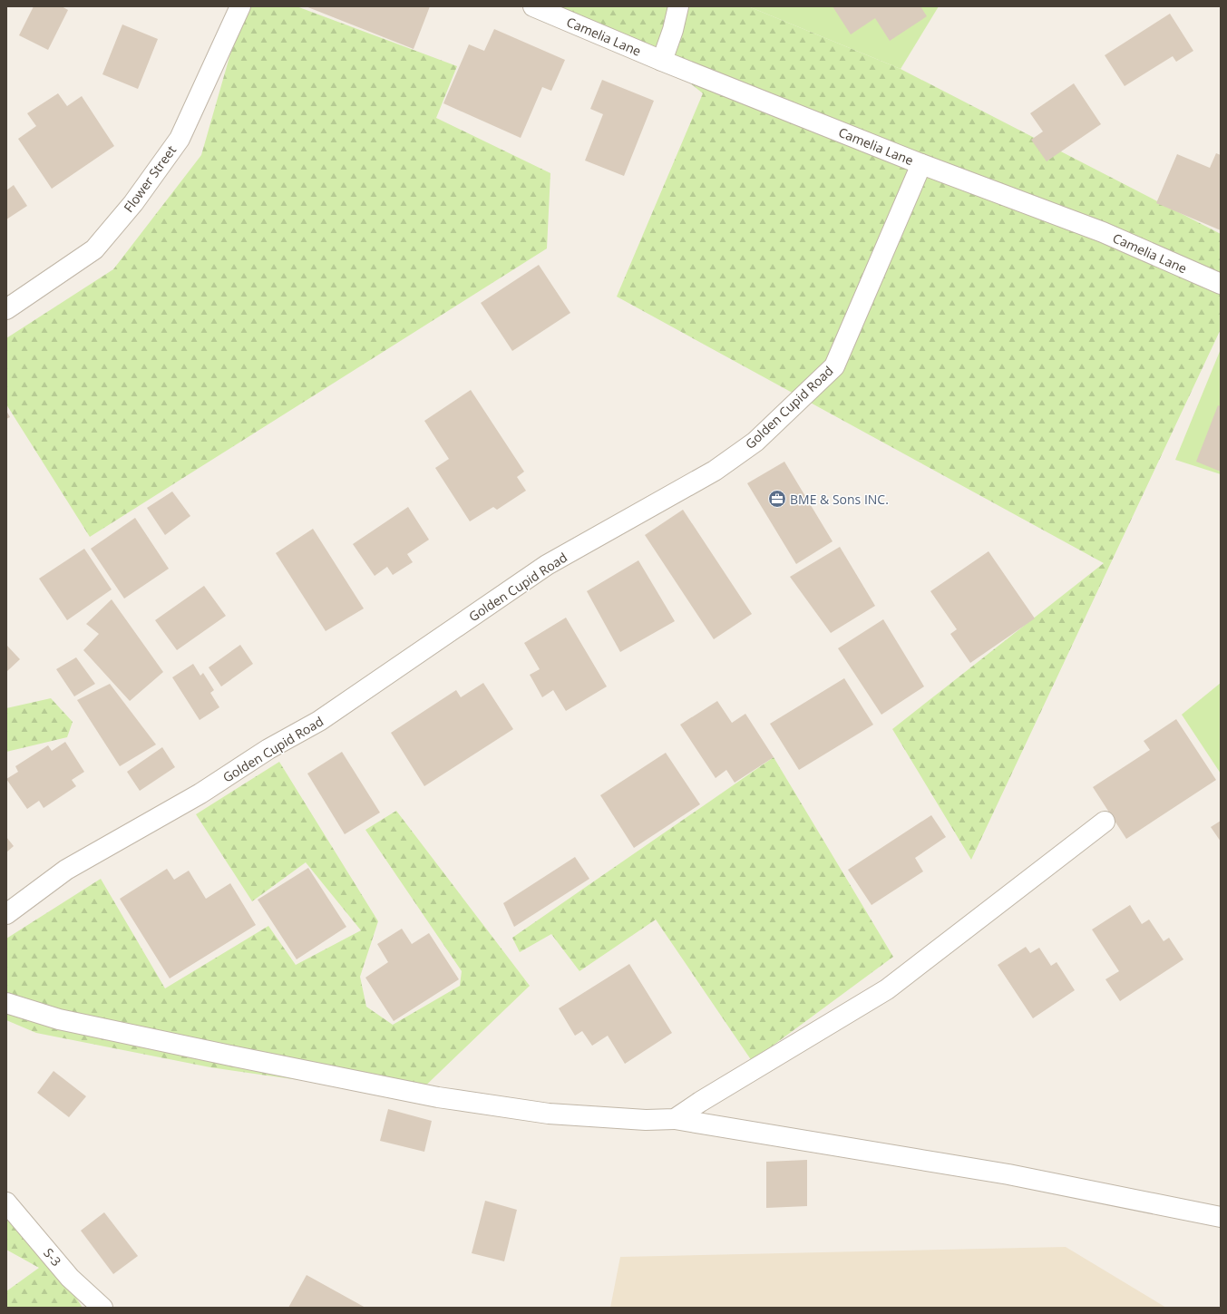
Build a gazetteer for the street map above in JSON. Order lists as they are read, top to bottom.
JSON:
{
  "streets": {
    "street": [
      "Camelia Lane",
      "Flower Street",
      "Golden Cupid Road",
      "S-3"
    ]
  },
  "crossings": [
    ["Camelia Lane", "Golden Cupid Road"]
  ],
  "places": {
    "office": ["BME & Sons INC."]
  }
}
